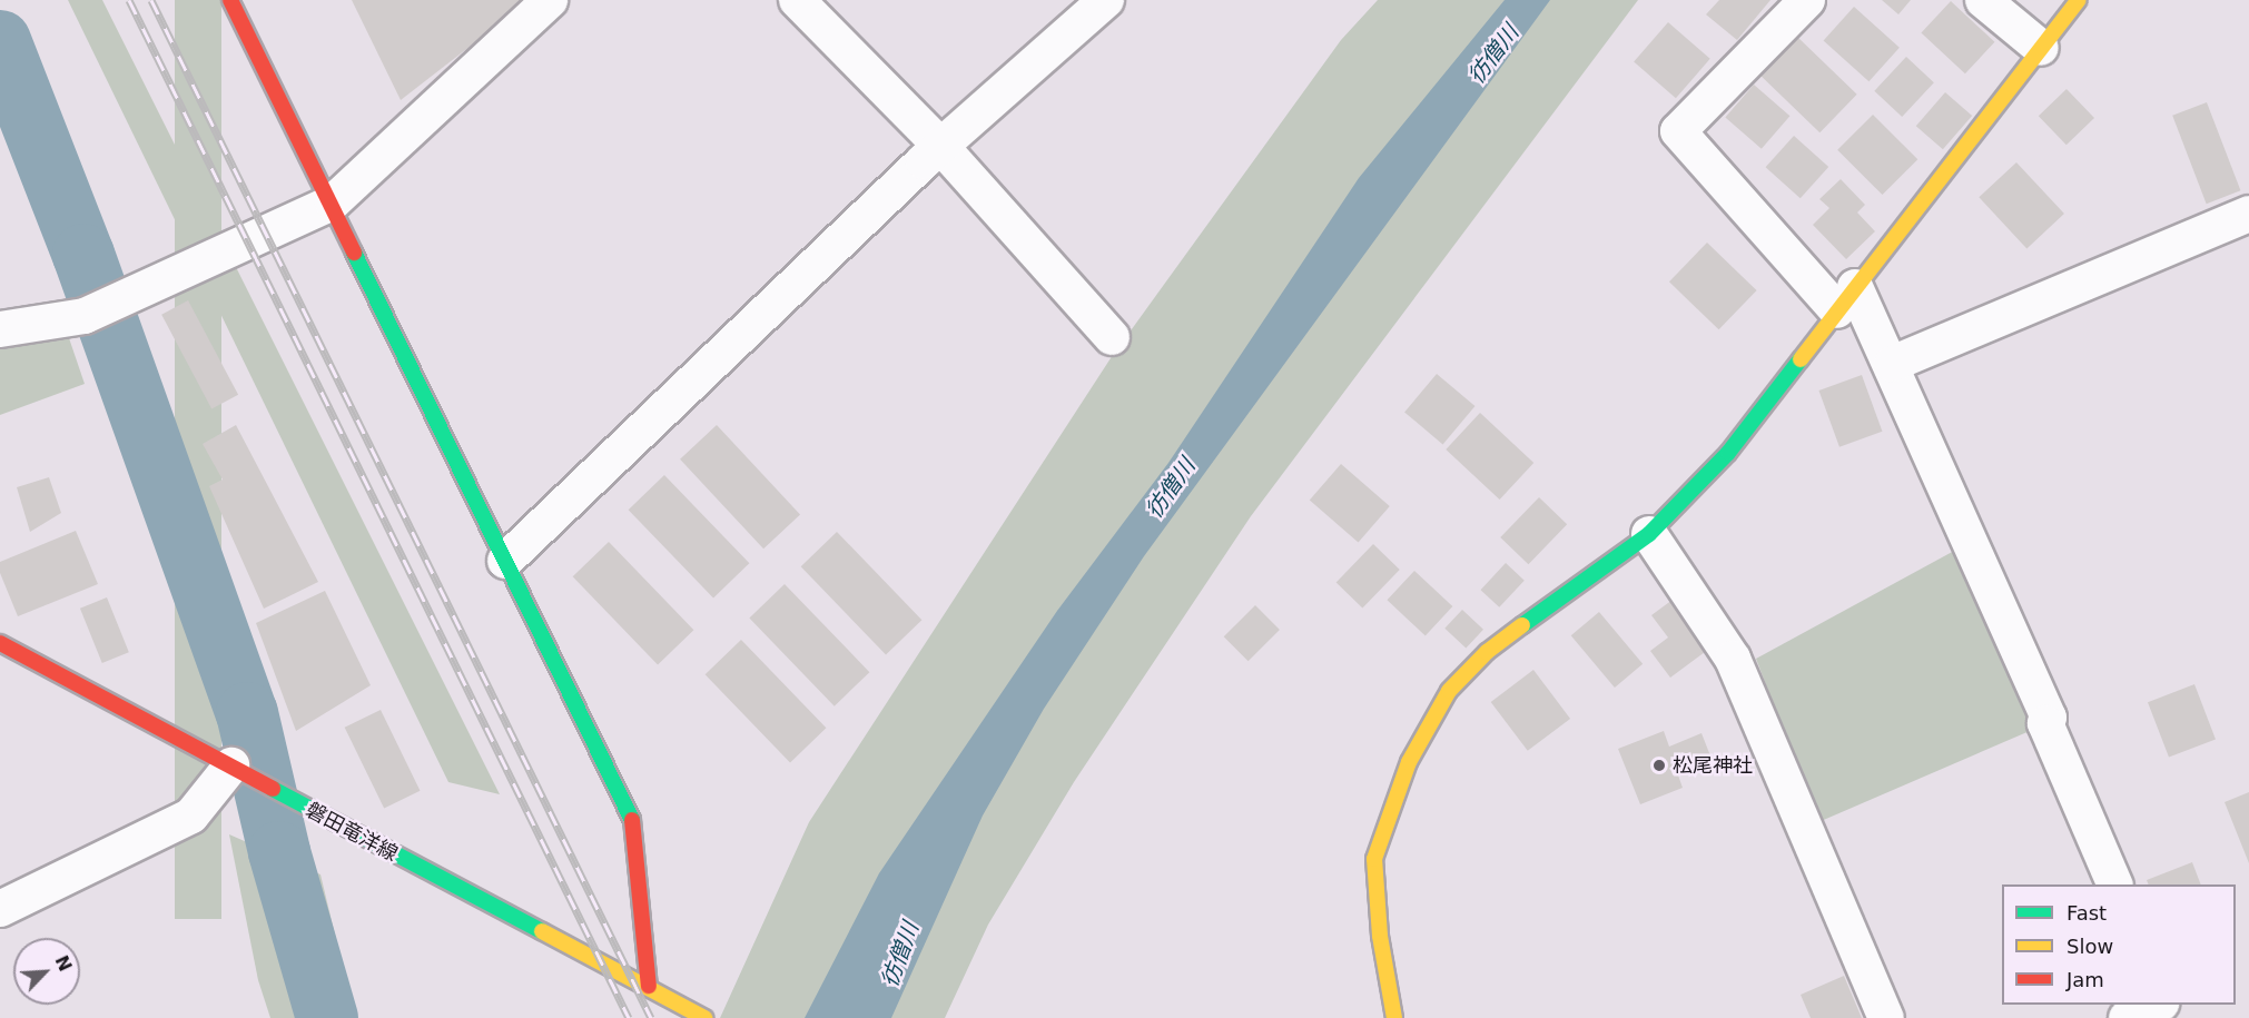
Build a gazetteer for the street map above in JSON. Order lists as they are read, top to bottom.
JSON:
{
  "streets": {
    "street": ["磐田竜洋線"]
  },
  "water": ["彷僧川"],
  "places": ["松尾神社"],
  "legend": ["Fast", "Slow", "Jam"],
  "north": "top right"
}
